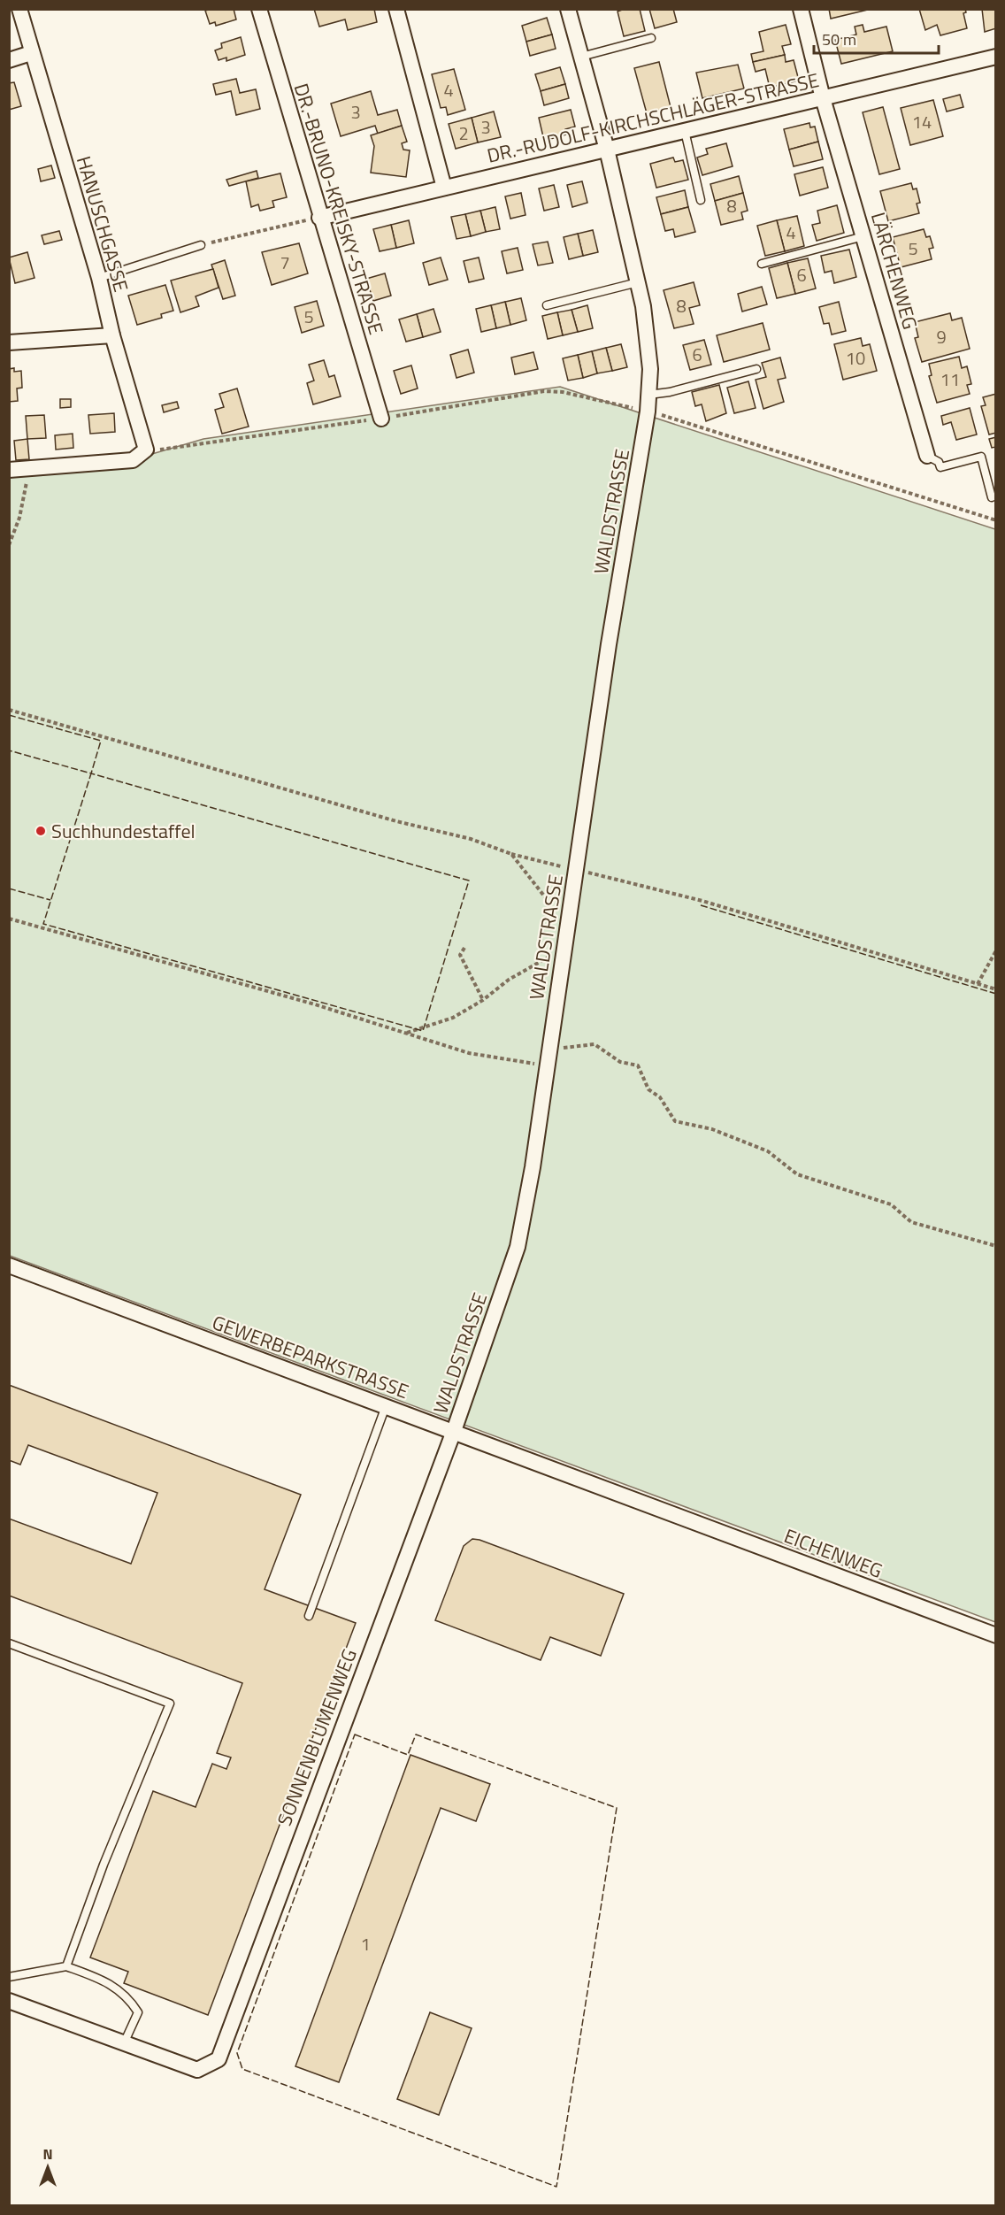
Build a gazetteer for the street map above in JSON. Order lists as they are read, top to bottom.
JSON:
{
  "streets": {
    "street": [
      "DR.-RUDOLF-KIRCHSCHLÄGER-STRASSE",
      "DR.-BRUNO-KREISKY-STRASSE",
      "HANUSCHGASSE",
      "LÄRCHENWEG",
      "WALDSTRASSE",
      "GEWERBEPARKSTRASSE",
      "EICHENWEG",
      "SONNENBLUMENWEG"
    ]
  },
  "crossings": [
    ["DR.-RUDOLF-KIRCHSCHLÄGER-STRASSE", "DR.-BRUNO-KREISKY-STRASSE"],
    ["DR.-RUDOLF-KIRCHSCHLÄGER-STRASSE", "LÄRCHENWEG"],
    ["DR.-RUDOLF-KIRCHSCHLÄGER-STRASSE", "WALDSTRASSE"],
    ["WALDSTRASSE", "GEWERBEPARKSTRASSE"],
    ["WALDSTRASSE", "SONNENBLUMENWEG"],
    ["GEWERBEPARKSTRASSE", "EICHENWEG"],
    ["GEWERBEPARKSTRASSE", "SONNENBLUMENWEG"]
  ],
  "places": ["Suchhundestaffel"],
  "house_numbers": [
    "4",
    "3",
    "14",
    "3",
    "2",
    "8",
    "4",
    "5",
    "7",
    "6",
    "8",
    "5",
    "9",
    "6",
    "10",
    "11",
    "1"
  ],
  "scale_bar": "50 m",
  "north": "top"
}
